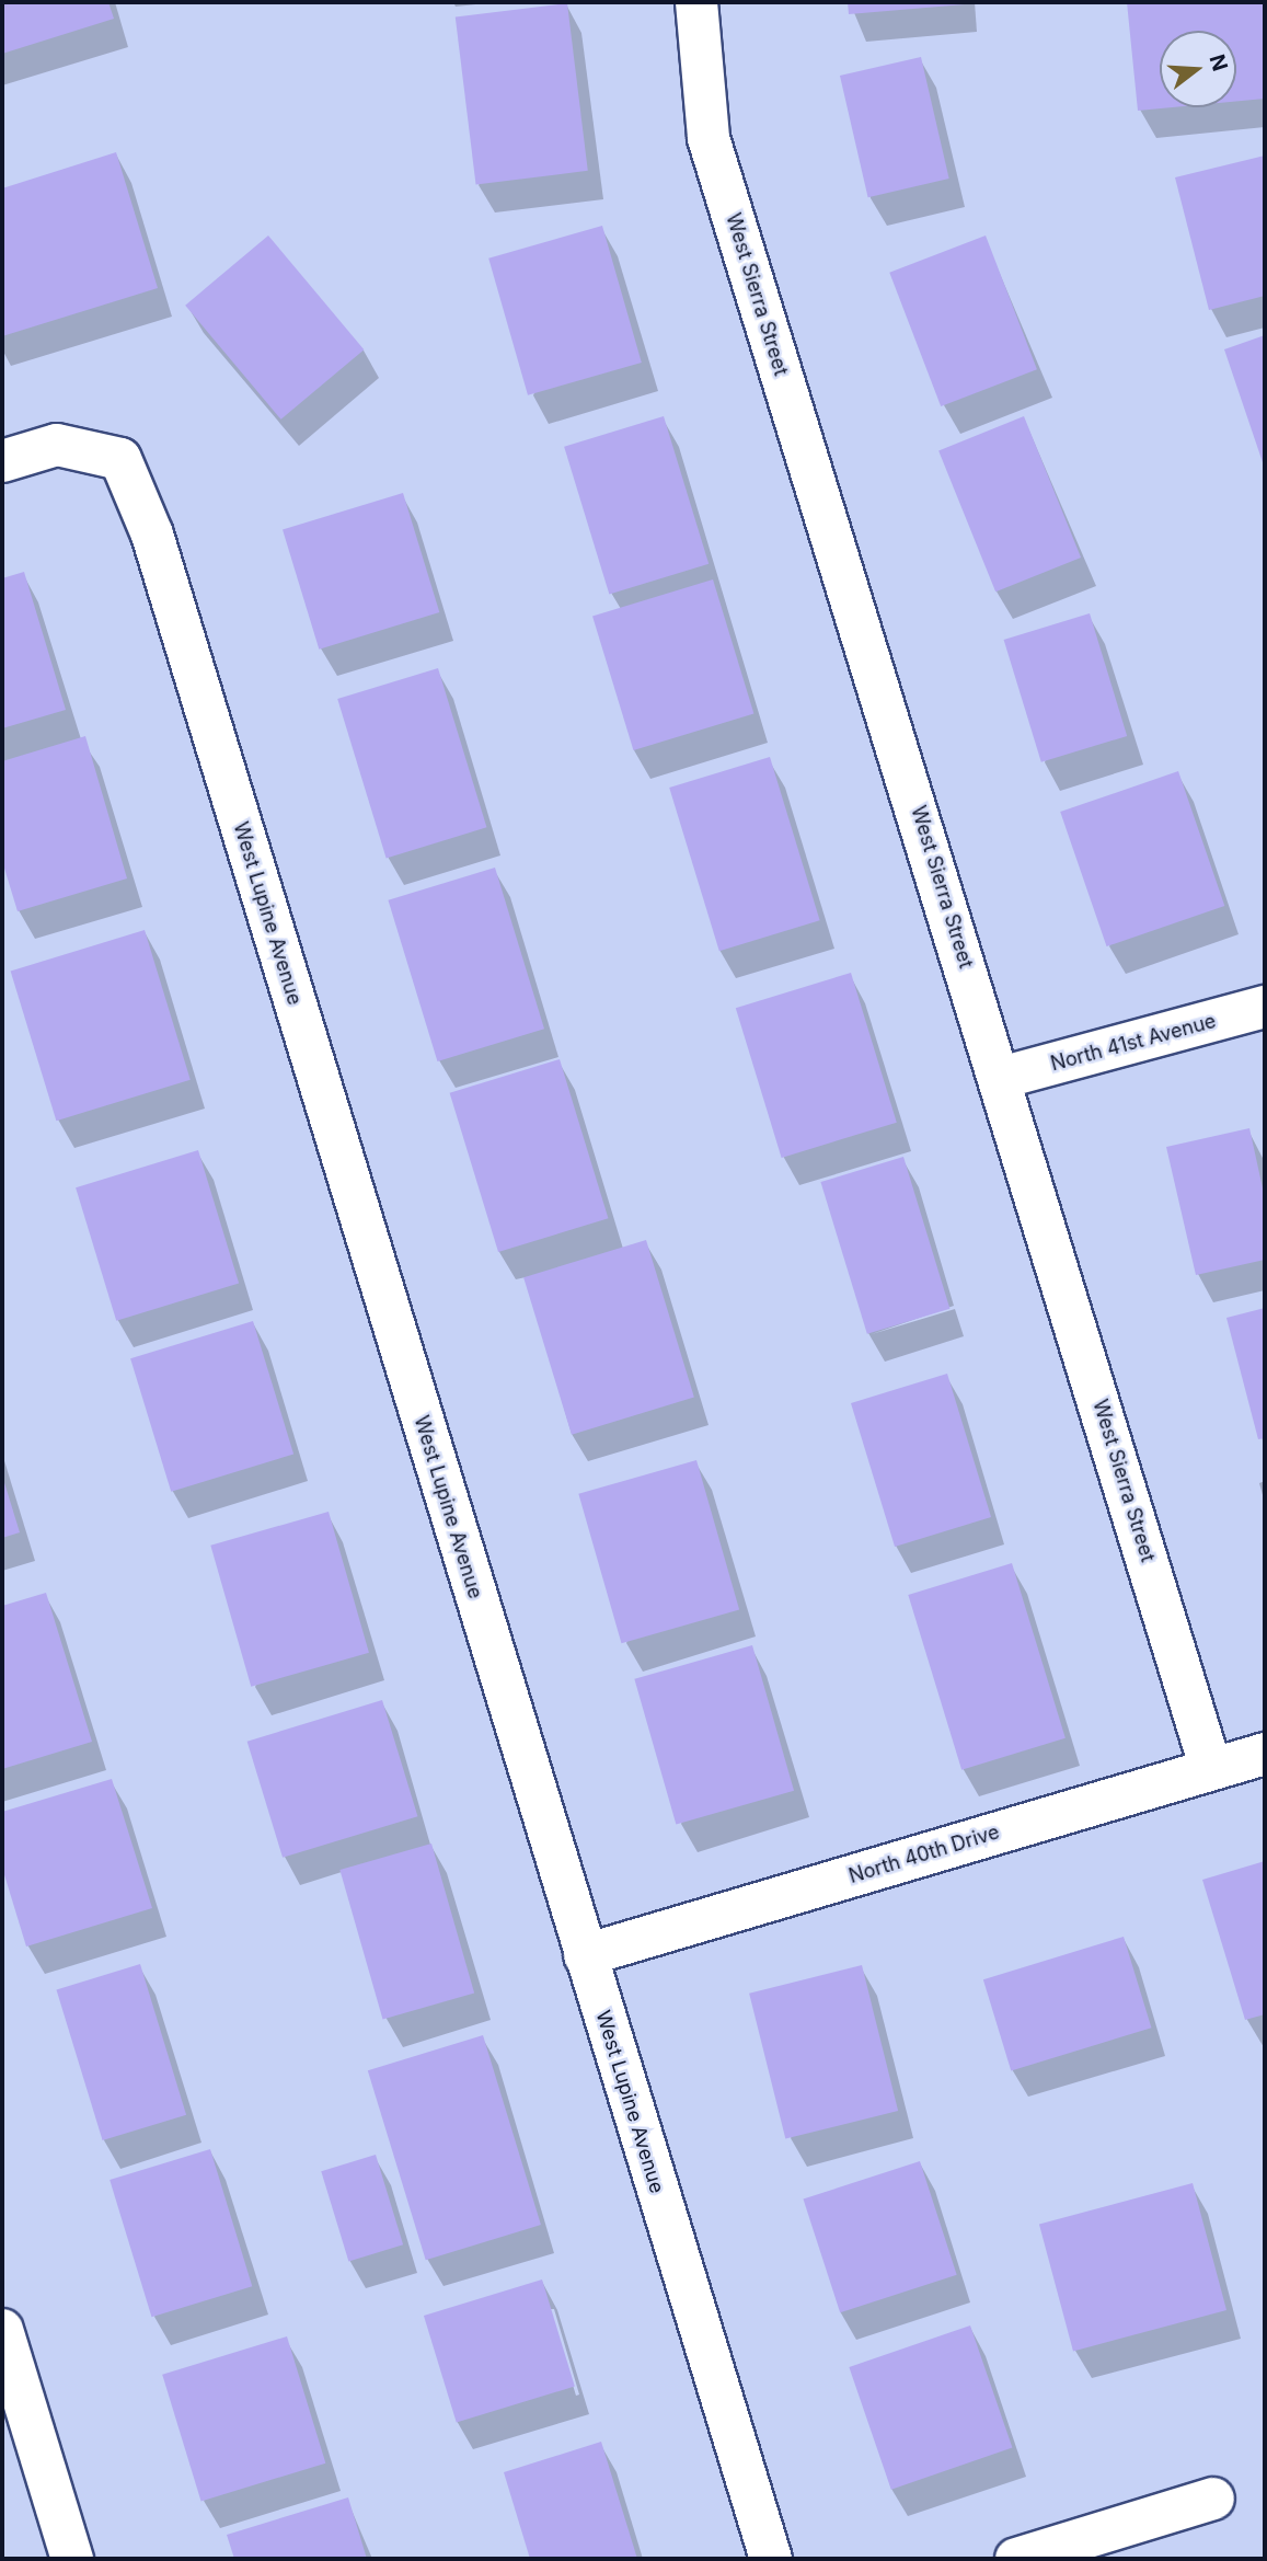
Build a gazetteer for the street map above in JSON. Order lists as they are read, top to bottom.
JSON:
{
  "streets": {
    "street": [
      "West Sierra Street",
      "West Lupine Avenue",
      "North 41st Avenue",
      "North 40th Drive"
    ]
  },
  "crossings": [
    ["West Sierra Street", "North 41st Avenue"],
    ["West Sierra Street", "North 40th Drive"],
    ["West Lupine Avenue", "North 40th Drive"]
  ],
  "north": "right"
}
